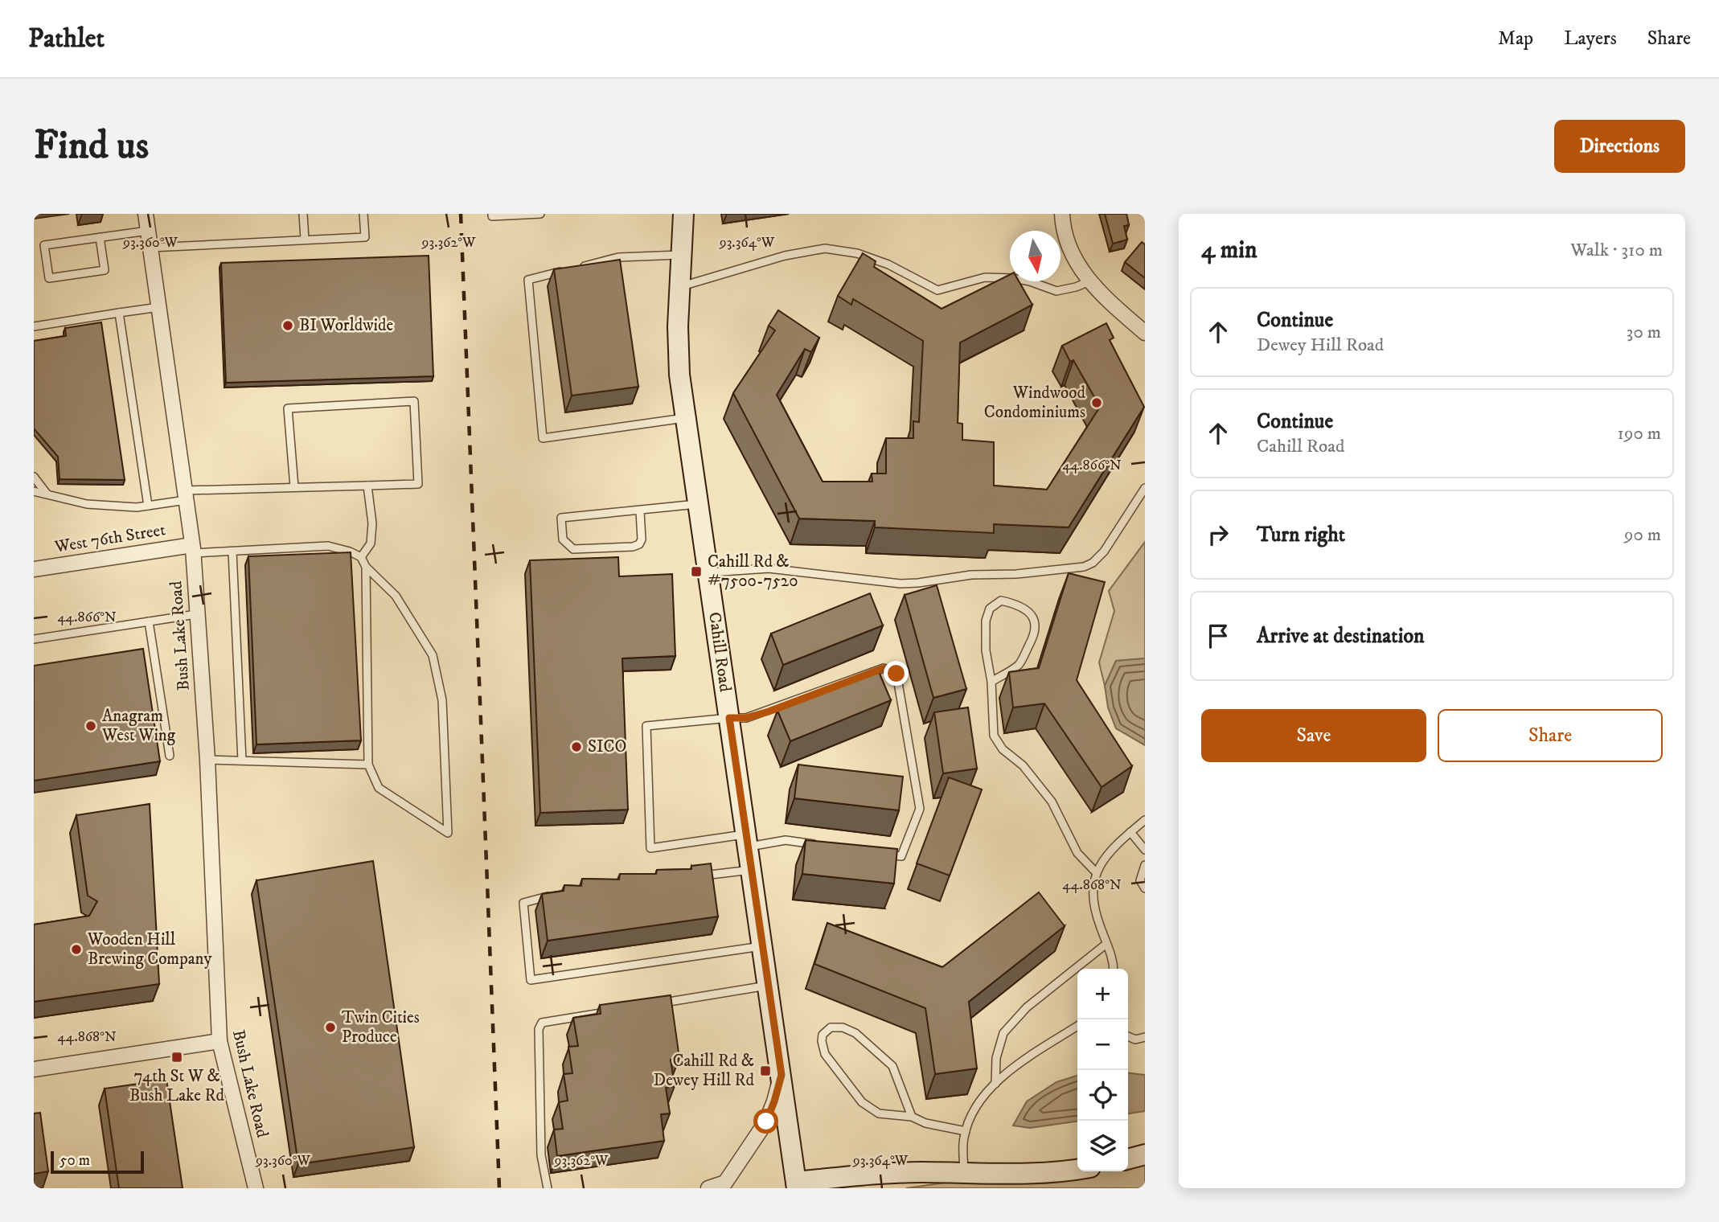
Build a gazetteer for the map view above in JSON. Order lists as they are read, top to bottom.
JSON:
{
  "streets": {
    "street": ["West 76th Street", "Bush Lake Road", "Cahill Road"]
  },
  "crossings": [
    ["West 76th Street", "Bush Lake Road"]
  ],
  "places": {
    "other": [
      "BI Worldwide",
      "Windwood Condominiums",
      "Anagram West Wing",
      "SICO",
      "Wooden Hill Brewing Company",
      "Twin Cities Produce"
    ],
    "transit": ["Cahill Rd & #7500-7520", "74th St W & Bush Lake Rd", "Cahill Rd & Dewey Hill Rd"]
  },
  "scale_bar": "50 m",
  "north": "bottom",
  "page": {
    "header": "Pathlet",
    "nav": ["Map", "Layers", "Share"],
    "buttons": [
      "Directions",
      ["Save", "Share"]
    ],
    "title": "Find us",
    "heading": ["4 min", "Walk · 310 m"],
    "list": [
      ["Continue", "Dewey Hill Road", "30 m"],
      ["Continue", "Cahill Road", "190 m"],
      ["Turn right", "90 m"],
      "Arrive at destination"
    ],
    "map_buttons": ["+", "−"],
    "scale": "50 m"
  },
  "coordinates": [
    "93.360°W",
    "93.362°W",
    "93.364°W",
    "44.866°N",
    "44.868°N"
  ]
}
